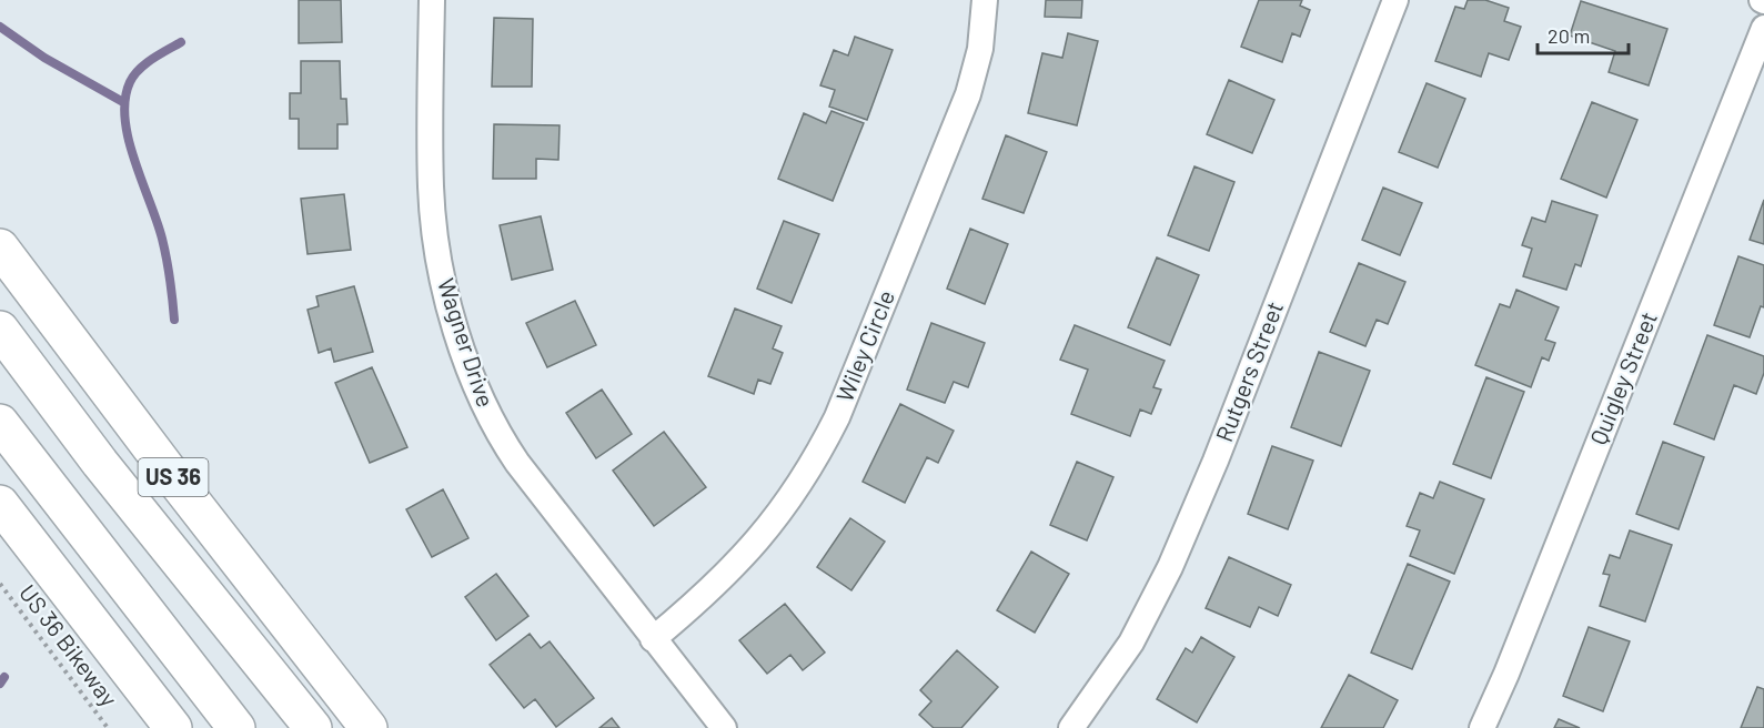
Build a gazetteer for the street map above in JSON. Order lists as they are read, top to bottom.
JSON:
{
  "streets": {
    "highway": ["US 36"],
    "street": [
      "Wagner Drive",
      "Wiley Circle",
      "Rutgers Street",
      "Quigley Street"
    ],
    "path": ["US 36 Bikeway"]
  },
  "crossings": [
    ["Wagner Drive", "Wiley Circle"]
  ],
  "scale_bar": "20 m"
}
